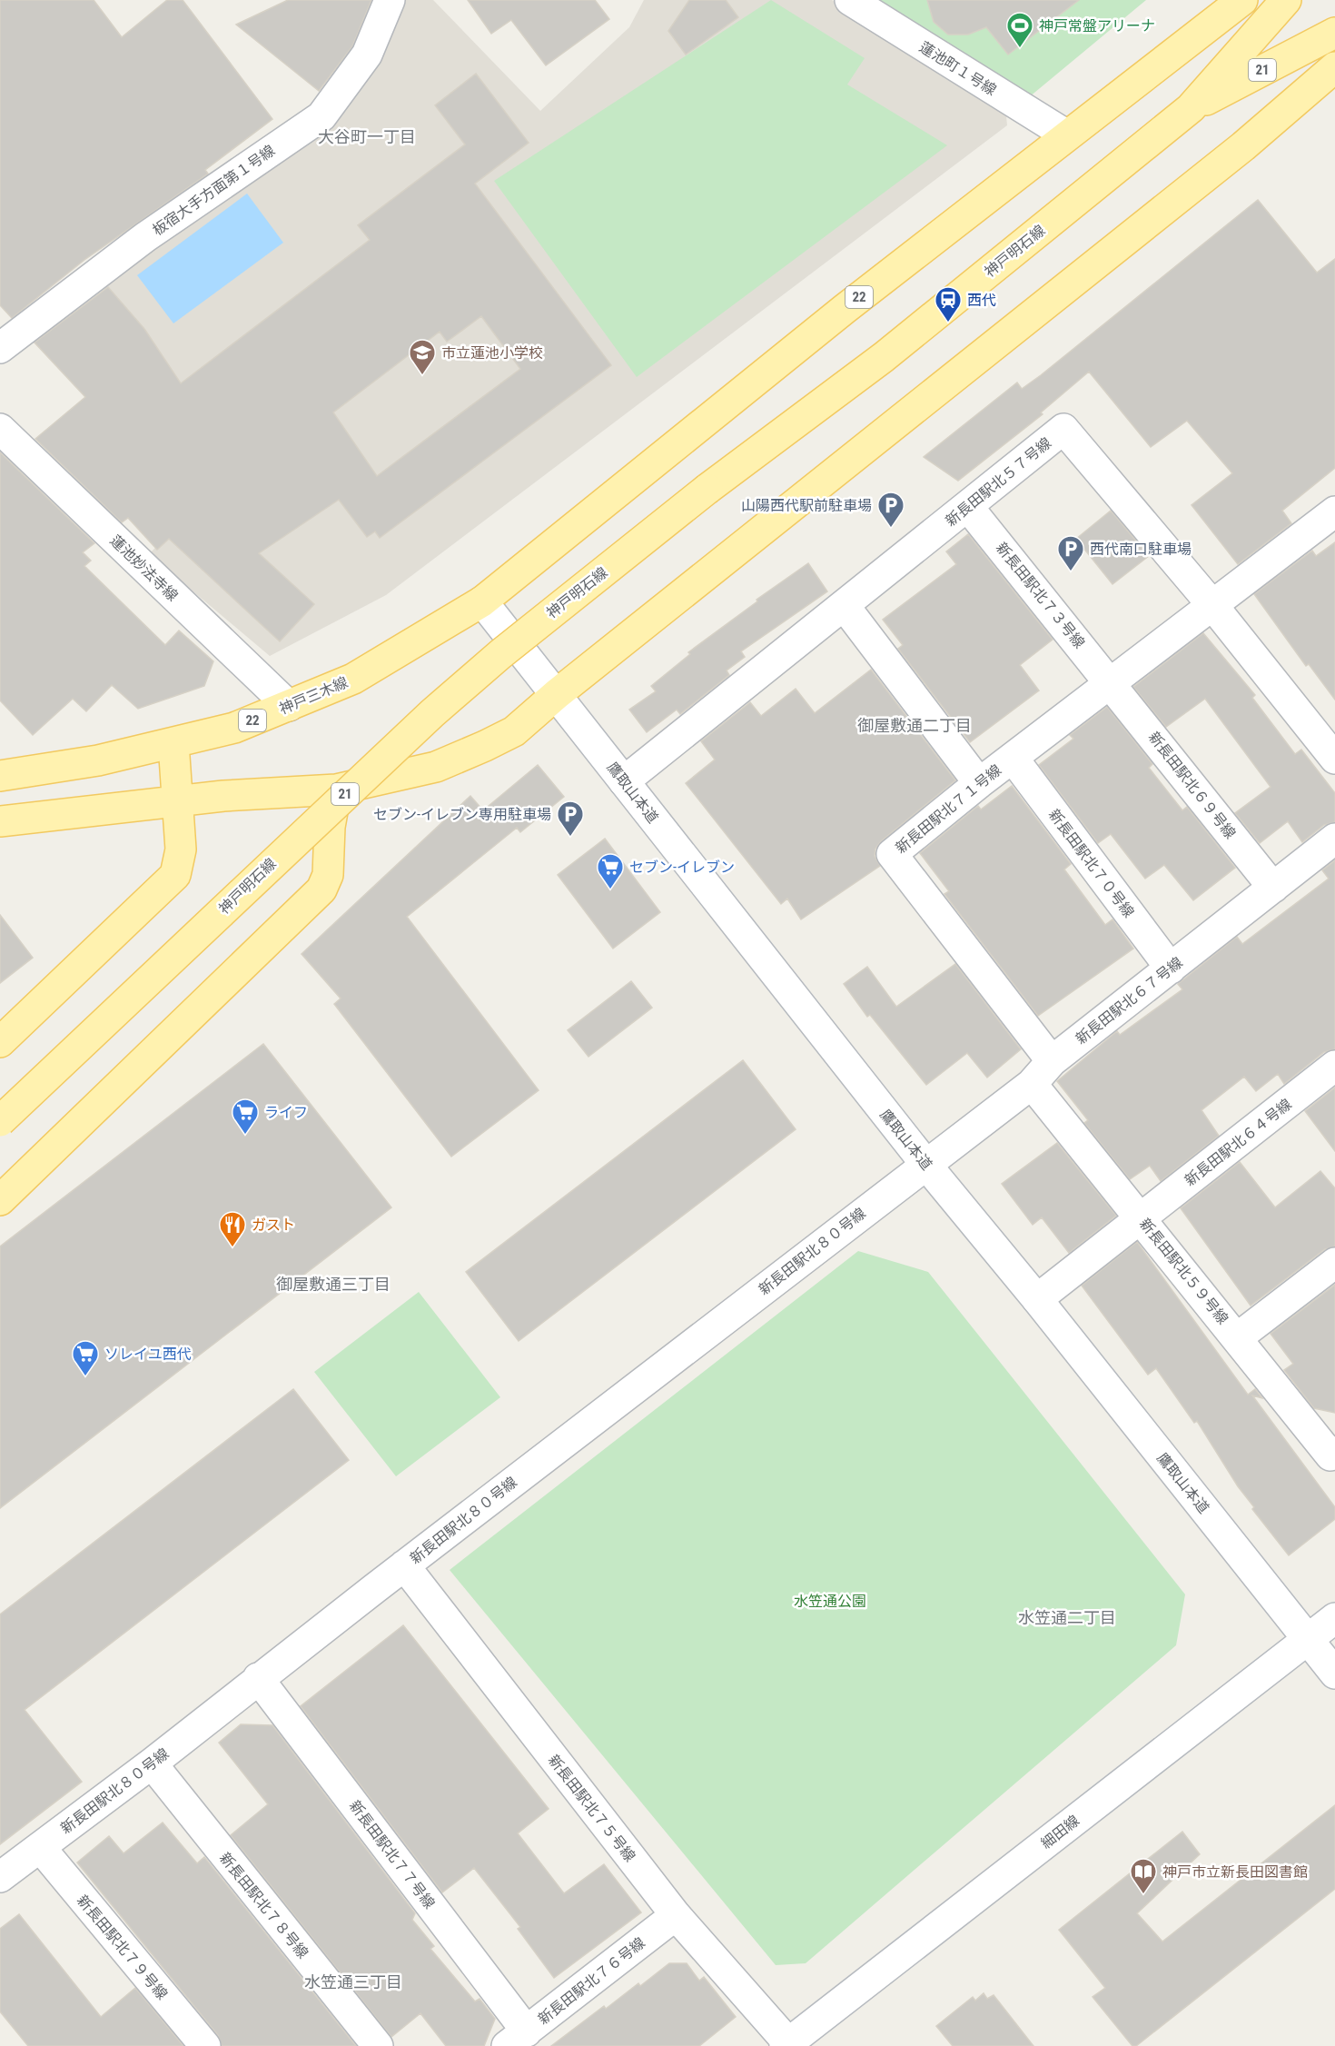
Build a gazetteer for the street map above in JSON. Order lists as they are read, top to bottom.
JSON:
{
  "streets": {
    "main road": [
      "21",
      "神戸明石線",
      "22",
      "神戸三木線"
    ],
    "street": [
      "蓮池町１号線",
      "板宿大手方面第１号線",
      "新長田駅北５７号線",
      "蓮池妙法寺線",
      "新長田駅北７３号線",
      "新長田駅北６９号線",
      "鷹取山本道",
      "新長田駅北７１号線",
      "新長田駅北７０号線",
      "新長田駅北６７号線",
      "新長田駅北６４号線",
      "新長田駅北８０号線",
      "新長田駅北５９号線",
      "新長田駅北７５号線",
      "細田線",
      "新長田駅北７７号線",
      "新長田駅北７８号線",
      "新長田駅北７９号線",
      "新長田駅北７６号線"
    ]
  },
  "crossings": [
    ["蓮池町１号線", "22"],
    ["22", "神戸三木線"],
    ["22", "鷹取山本道"],
    ["新長田駅北５７号線", "新長田駅北７３号線"],
    ["新長田駅北５７号線", "鷹取山本道"],
    ["新長田駅北５７号線", "新長田駅北７１号線"],
    ["蓮池妙法寺線", "神戸三木線"],
    ["新長田駅北７３号線", "新長田駅北６９号線"],
    ["新長田駅北７３号線", "新長田駅北７１号線"],
    ["神戸三木線", "鷹取山本道"],
    ["新長田駅北６９号線", "新長田駅北７１号線"],
    ["新長田駅北６９号線", "新長田駅北６７号線"],
    ["鷹取山本道", "新長田駅北６７号線"],
    ["鷹取山本道", "新長田駅北６４号線"],
    ["鷹取山本道", "新長田駅北８０号線"],
    ["鷹取山本道", "細田線"],
    ["新長田駅北７１号線", "新長田駅北７０号線"],
    ["新長田駅北７１号線", "新長田駅北６７号線"],
    ["新長田駅北７０号線", "新長田駅北６７号線"],
    ["新長田駅北６７号線", "新長田駅北８０号線"],
    ["新長田駅北６７号線", "新長田駅北５９号線"],
    ["新長田駅北６４号線", "新長田駅北５９号線"],
    ["新長田駅北８０号線", "新長田駅北７５号線"],
    ["新長田駅北８０号線", "新長田駅北７７号線"],
    ["新長田駅北８０号線", "新長田駅北７８号線"],
    ["新長田駅北８０号線", "新長田駅北７９号線"],
    ["新長田駅北７５号線", "細田線"],
    ["新長田駅北７５号線", "新長田駅北７６号線"],
    ["新長田駅北７７号線", "新長田駅北７６号線"]
  ],
  "districts": [
    "大谷町一丁目",
    "御屋敷通二丁目",
    "御屋敷通三丁目",
    "水笠通二丁目",
    "水笠通三丁目"
  ],
  "parks": ["水笠通公園"],
  "places": {
    "sports": ["神戸常盤アリーナ"],
    "station": ["西代"],
    "school or university": ["市立蓮池小学校"],
    "parking": ["山陽西代駅前駐車場", "西代南口駐車場", "セブン-イレブン専用駐車場"],
    "supermarket": ["セブン-イレブン", "ライフ", "ソレイユ西代"],
    "restaurant": ["ガスト"],
    "library": ["神戸市立新長田図書館"]
  }
}
